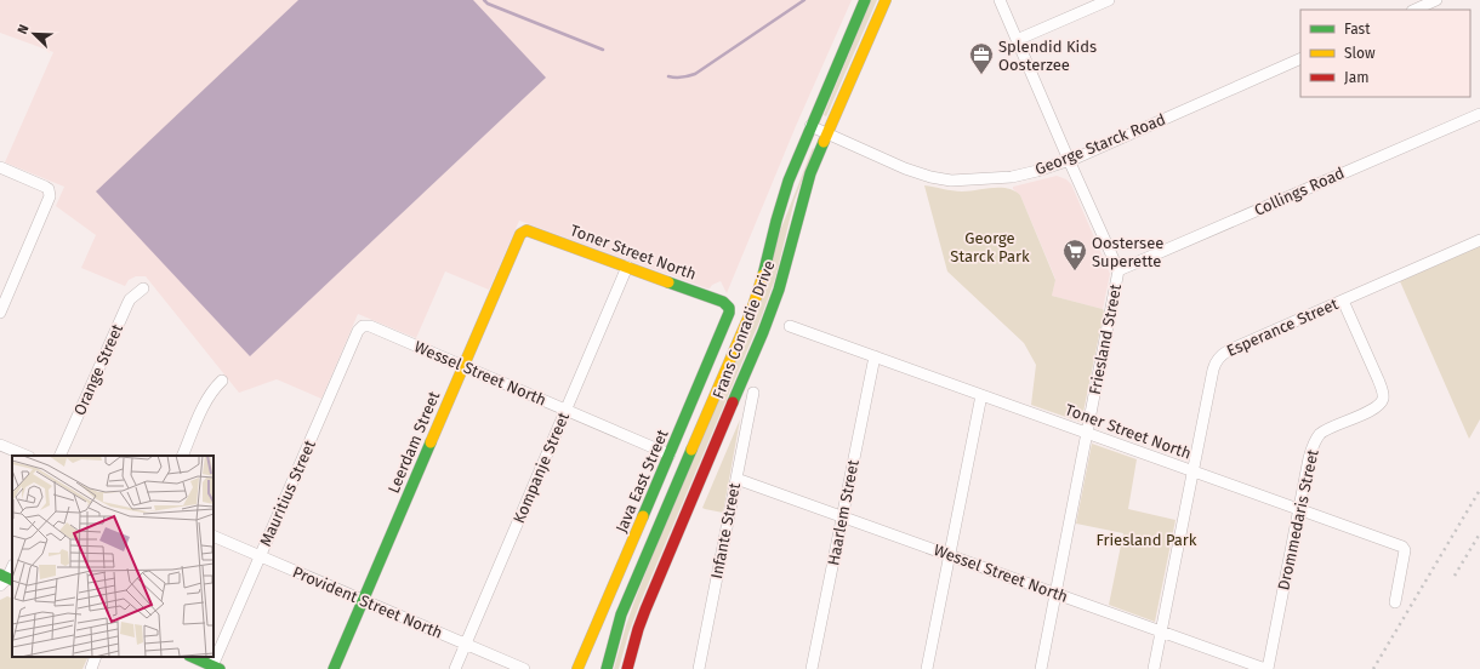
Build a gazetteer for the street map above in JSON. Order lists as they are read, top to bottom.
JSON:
{
  "streets": {
    "main road": [
      "Toner Street North",
      "Frans Conradie Drive",
      "Leerdam Street",
      "Java East Street"
    ],
    "street": [
      "George Starck Road",
      "Collings Road",
      "Esperance Street",
      "Friesland Street",
      "Orange Street",
      "Wessel Street North",
      "Kompanje Street",
      "Mauritius Street",
      "Haarlem Street",
      "Drommedaris Street",
      "Infante Street",
      "Provident Street North"
    ]
  },
  "crossings": [
    ["George Starck Road", "Frans Conradie Drive"],
    ["George Starck Road", "Friesland Street"],
    ["Collings Road", "Friesland Street"],
    ["Toner Street North", "Esperance Street"],
    ["Toner Street North", "Friesland Street"],
    ["Toner Street North", "Leerdam Street"],
    ["Toner Street North", "Kompanje Street"],
    ["Toner Street North", "Java East Street"],
    ["Toner Street North", "Haarlem Street"],
    ["Toner Street North", "Drommedaris Street"],
    ["Esperance Street", "Wessel Street North"],
    ["Esperance Street", "Drommedaris Street"],
    ["Friesland Street", "Wessel Street North"],
    ["Wessel Street North", "Leerdam Street"],
    ["Wessel Street North", "Kompanje Street"],
    ["Wessel Street North", "Java East Street"],
    ["Wessel Street North", "Mauritius Street"],
    ["Wessel Street North", "Haarlem Street"],
    ["Wessel Street North", "Drommedaris Street"],
    ["Wessel Street North", "Infante Street"],
    ["Leerdam Street", "Provident Street North"],
    ["Kompanje Street", "Provident Street North"],
    ["Mauritius Street", "Provident Street North"]
  ],
  "parks": ["George Starck Park", "Friesland Park"],
  "places": {
    "office": ["Splendid Kids Oosterzee"],
    "supermarket": ["Oostersee Superette"]
  },
  "legend": ["Fast", "Slow", "Jam"],
  "north": "top left"
}
